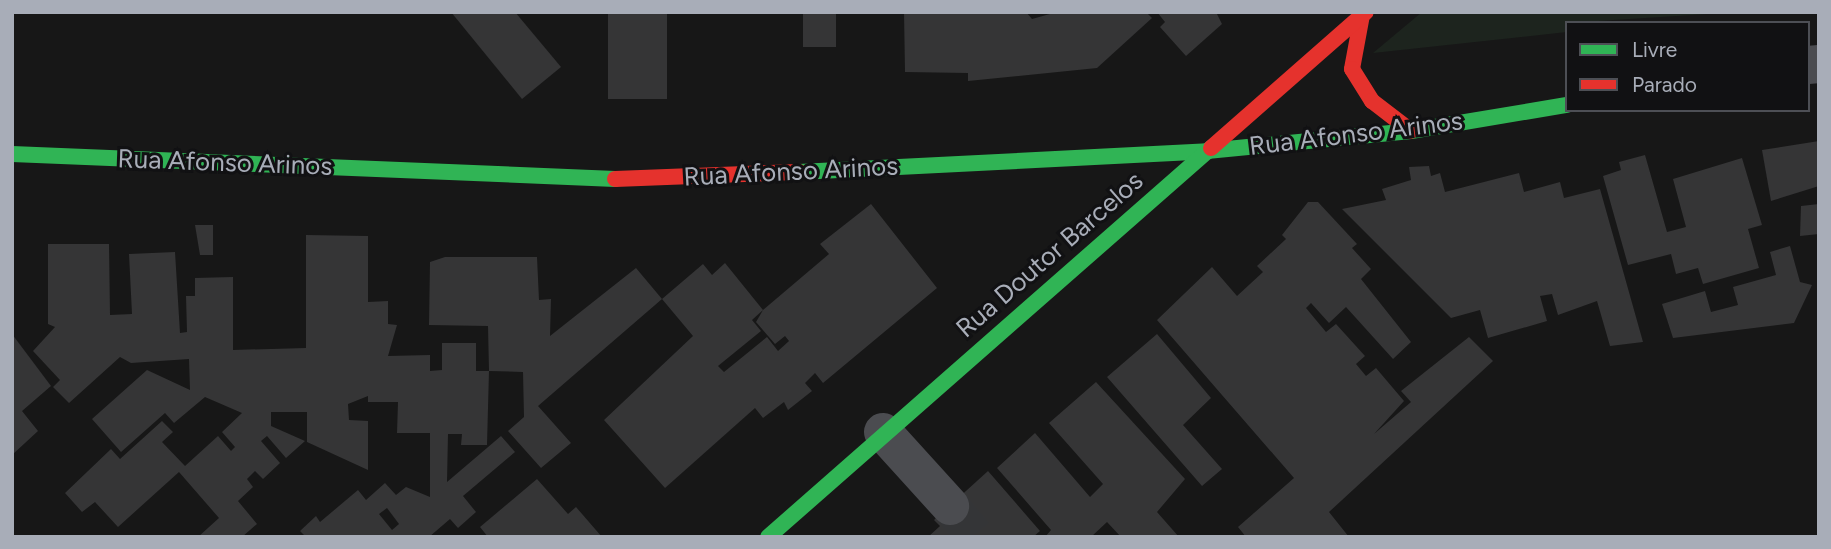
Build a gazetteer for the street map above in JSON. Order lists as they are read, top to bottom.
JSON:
{
  "streets": {
    "street": ["Rua Afonso Arinos", "Rua Doutor Barcelos"]
  },
  "crossings": [
    ["Rua Afonso Arinos", "Rua Doutor Barcelos"]
  ],
  "legend": ["Livre", "Parado"]
}
